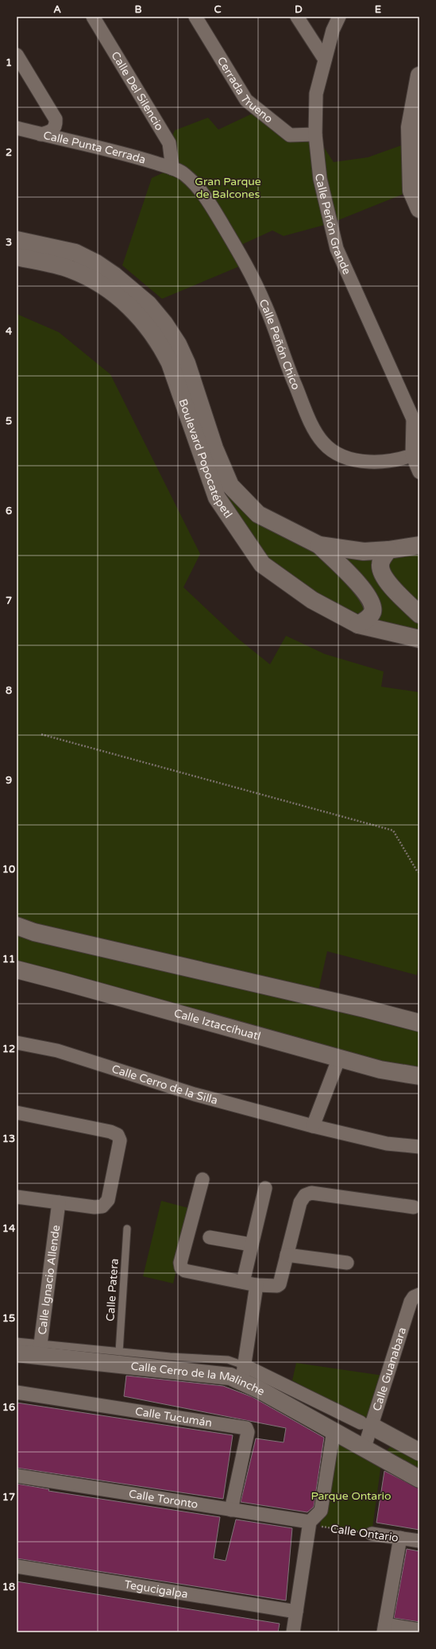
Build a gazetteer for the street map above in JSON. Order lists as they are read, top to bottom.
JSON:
{
  "streets": {
    "street": [
      "Cerrada Trueno",
      "Calle Del Silencio",
      "Calle Punta Cerrada",
      "Calle Peñón Grande",
      "Calle Peñón Chico",
      "Boulevard Popocatépetl",
      "Calle Iztaccíhuatl",
      "Calle Cerro de la Silla",
      "Calle Ignacio Allende",
      "Calle Guanabara",
      "Calle Cerro de la Malinche",
      "Calle Tucumán",
      "Calle Toronto",
      "Calle Ontario",
      "Tegucigalpa"
    ],
    "lane": ["Calle Patera"]
  },
  "crossings": [
    ["Cerrada Trueno", "Calle Peñón Grande"],
    ["Calle Del Silencio", "Calle Punta Cerrada"],
    ["Calle Del Silencio", "Calle Peñón Chico"],
    ["Calle Punta Cerrada", "Calle Peñón Chico"],
    ["Calle Peñón Grande", "Calle Peñón Chico"],
    ["Calle Ignacio Allende", "Calle Cerro de la Malinche"],
    ["Calle Patera", "Calle Cerro de la Malinche"],
    ["Calle Guanabara", "Calle Cerro de la Malinche"],
    ["Calle Tucumán", "Calle Toronto"],
    ["Calle Toronto", "Calle Ontario"]
  ],
  "parks": ["Gran Parque de Balcones", "Parque Ontario"],
  "grid": {
    "columns": [
      "A",
      "B",
      "C",
      "D",
      "E"
    ],
    "rows": [
      "1",
      "2",
      "3",
      "4",
      "5",
      "6",
      "7",
      "8",
      "9",
      "10",
      "11",
      "12",
      "13",
      "14",
      "15",
      "16",
      "17",
      "18"
    ]
  }
}
